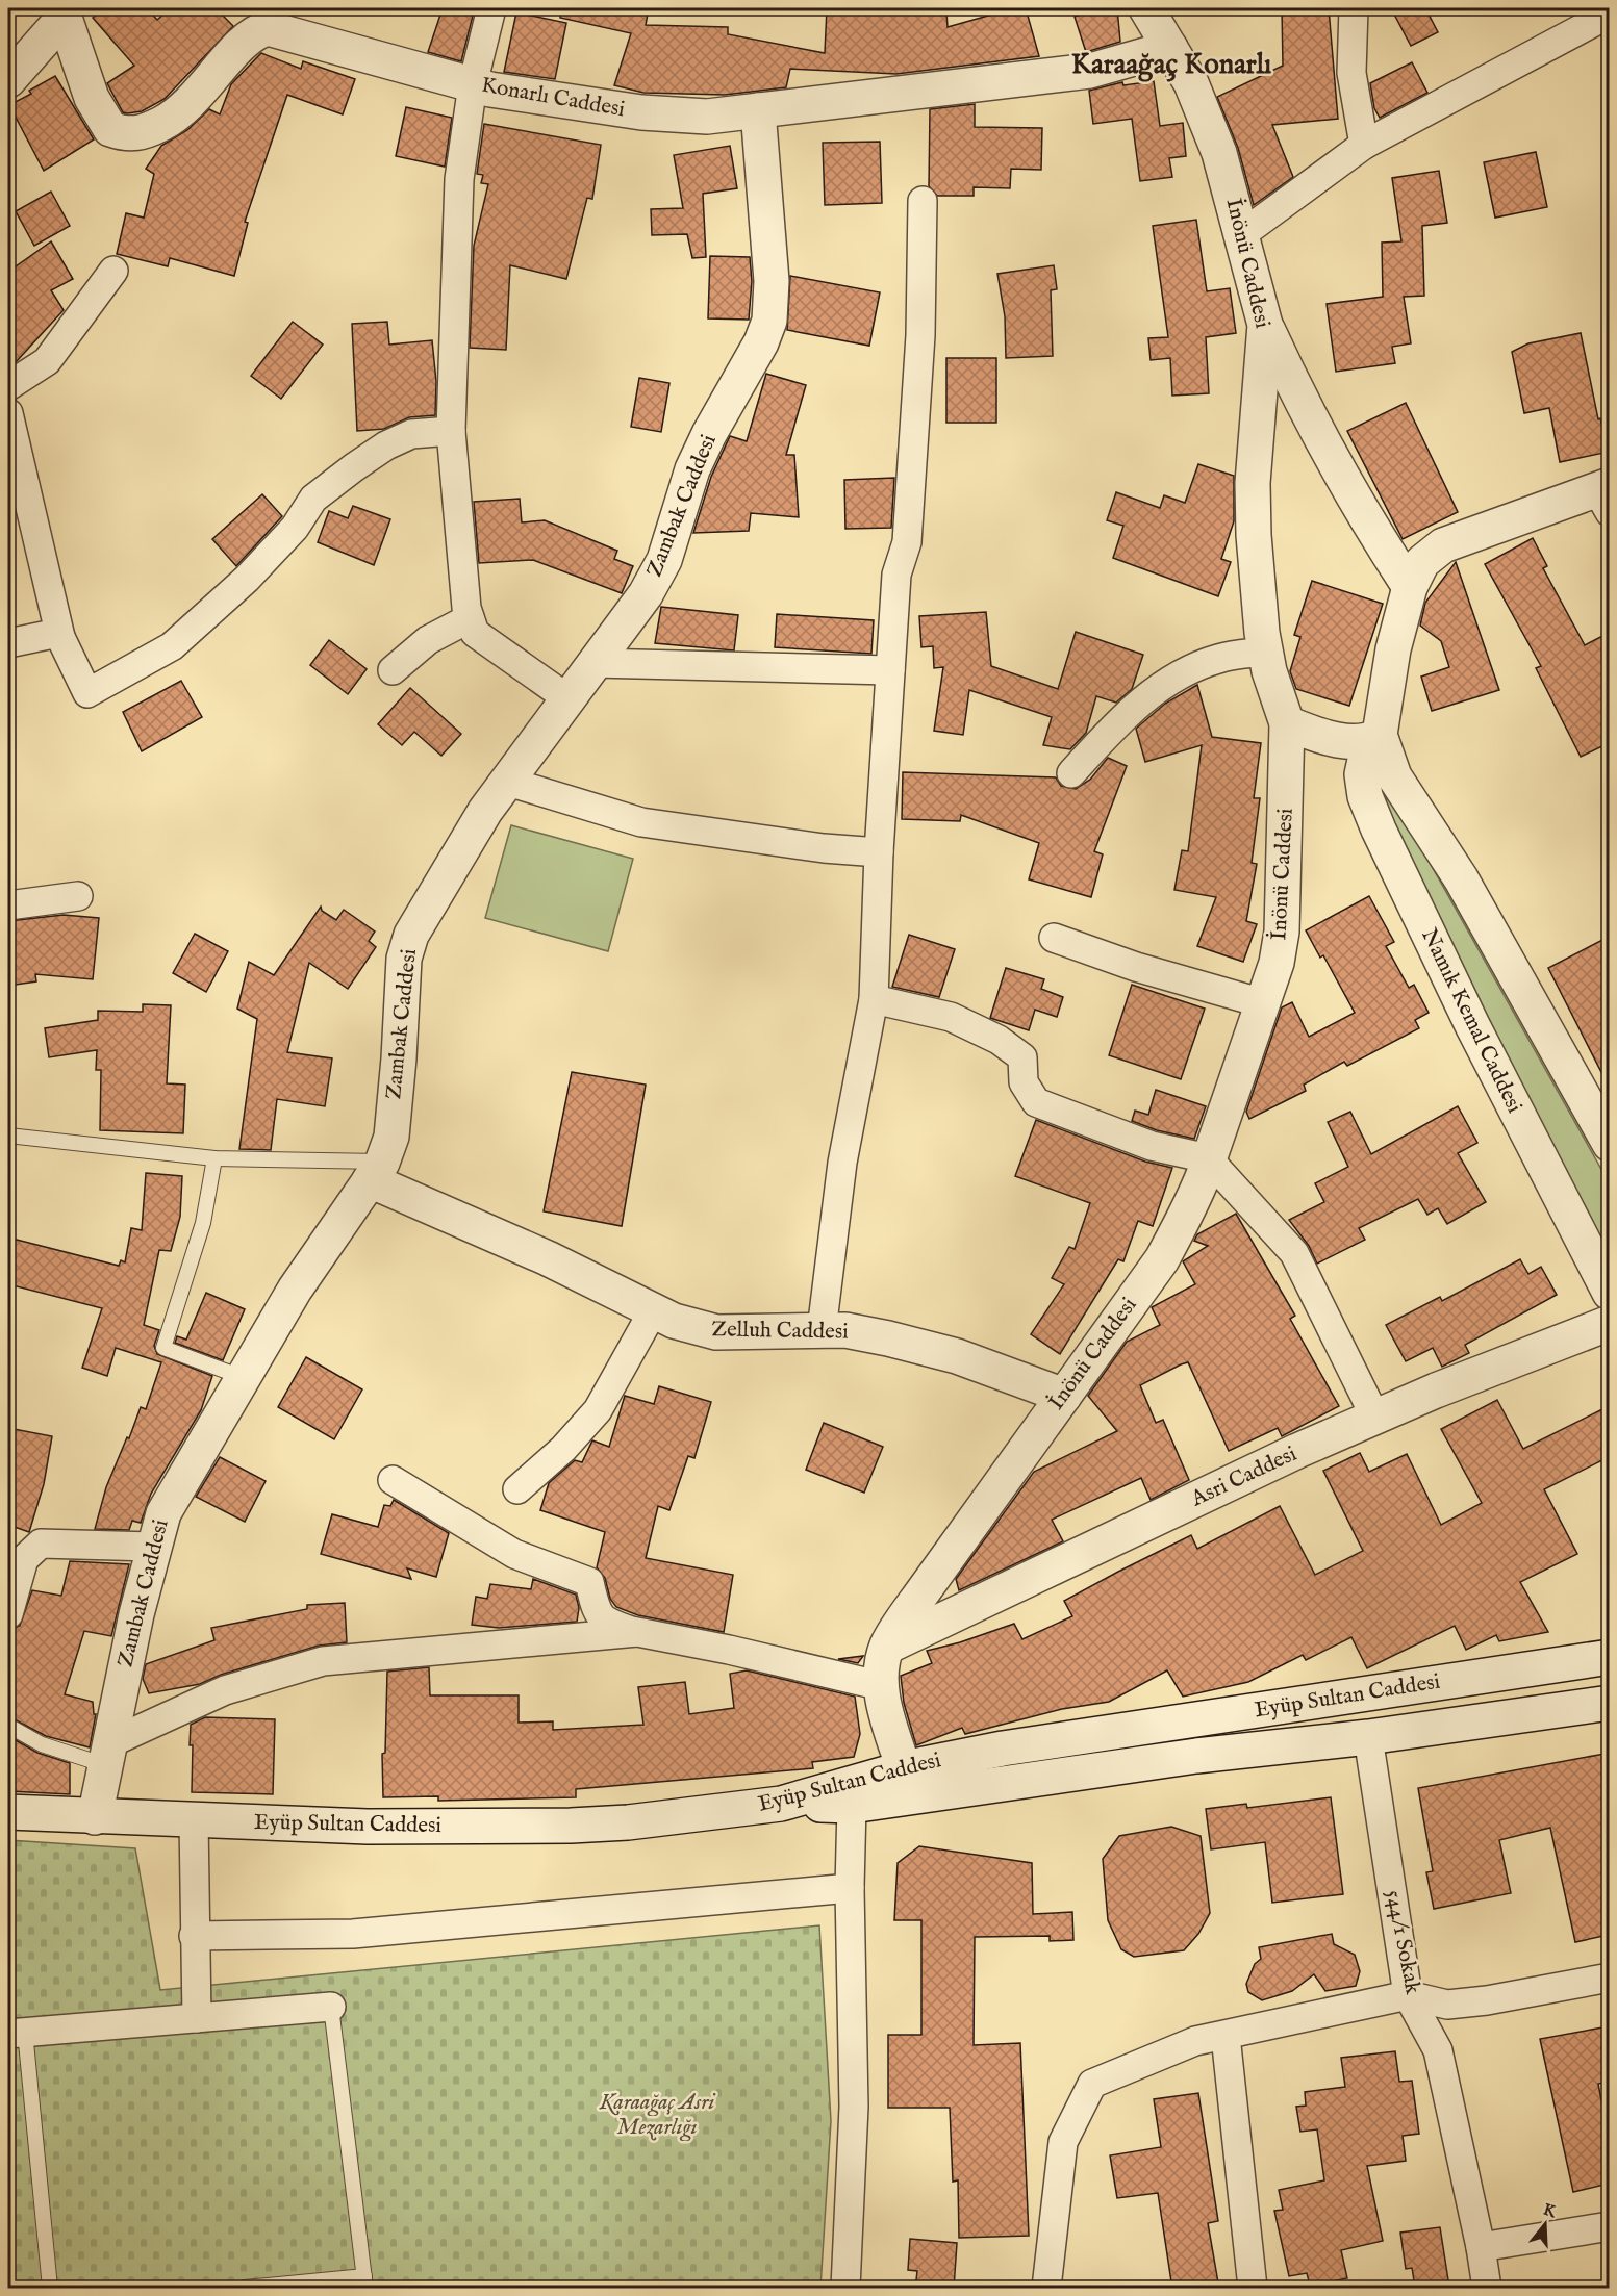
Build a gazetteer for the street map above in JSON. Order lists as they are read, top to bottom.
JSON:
{
  "streets": {
    "street": [
      "Konarlı Caddesi",
      "İnönü Caddesi",
      "Zambak Caddesi",
      "Namık Kemal Caddesi",
      "Zelluh Caddesi",
      "Asri Caddesi",
      "Eyüp Sultan Caddesi",
      "544/1 Sokak"
    ]
  },
  "crossings": [
    ["Konarlı Caddesi", "İnönü Caddesi"],
    ["Konarlı Caddesi", "Zambak Caddesi"],
    ["İnönü Caddesi", "Zelluh Caddesi"],
    ["İnönü Caddesi", "Asri Caddesi"],
    ["İnönü Caddesi", "Eyüp Sultan Caddesi"],
    ["Zambak Caddesi", "Zelluh Caddesi"],
    ["Zambak Caddesi", "Eyüp Sultan Caddesi"]
  ],
  "districts": ["Karaağaç Konarlı"],
  "parks": ["Karaağaç Asri Mezarlığı"],
  "north": "top"
}
